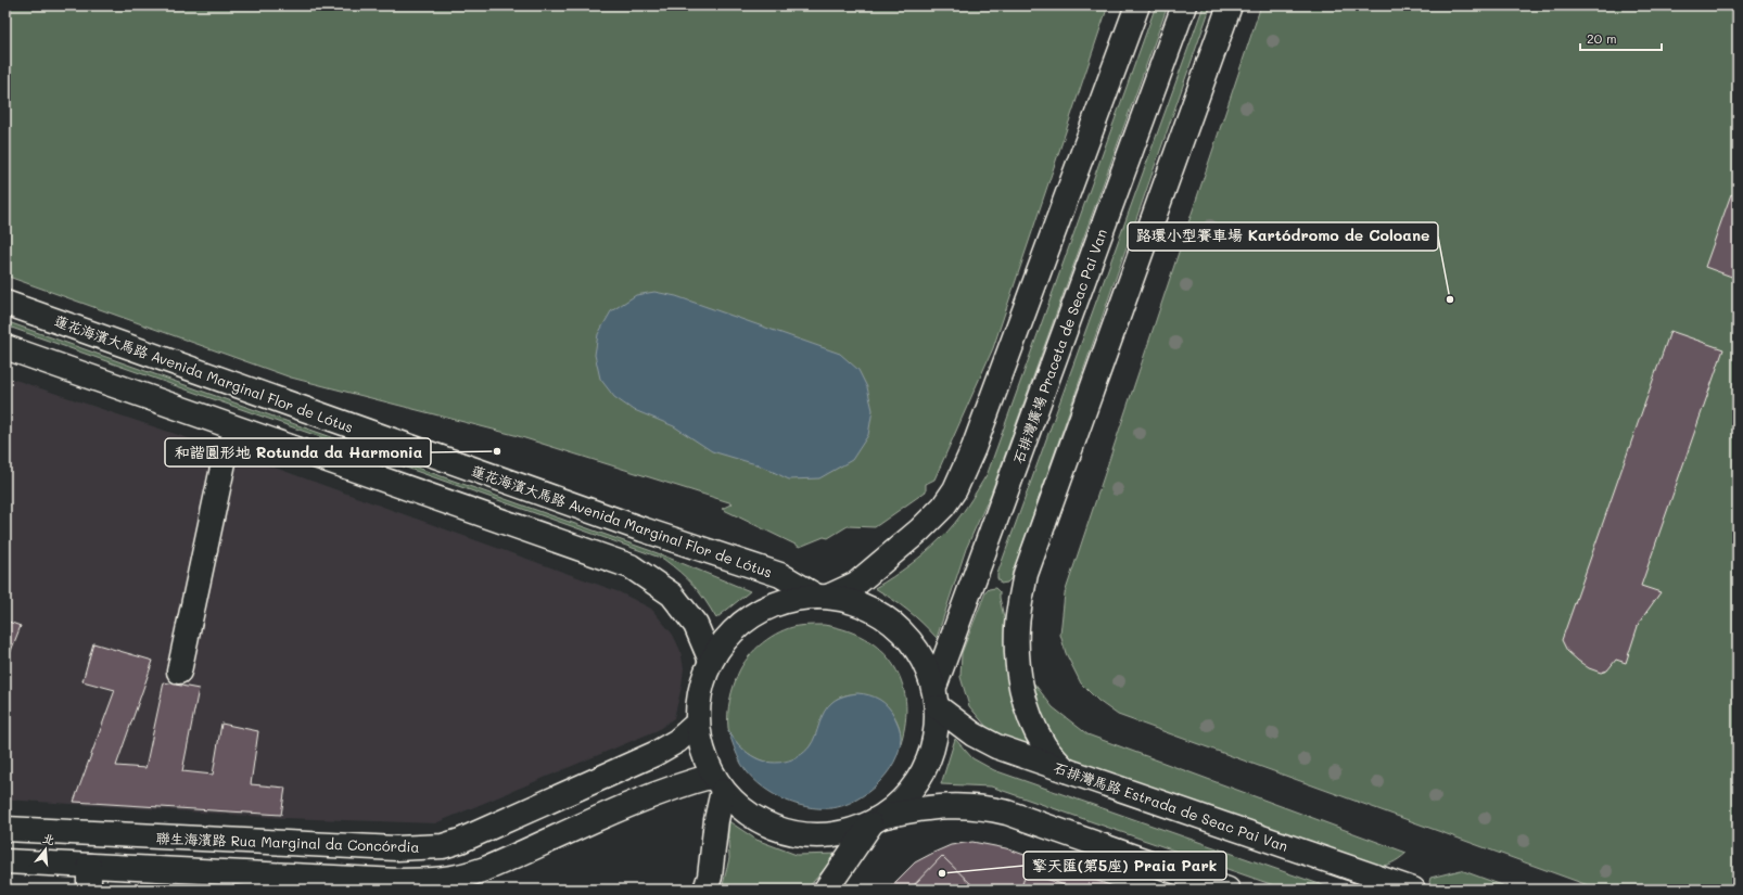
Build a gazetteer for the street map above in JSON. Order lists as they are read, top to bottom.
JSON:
{
  "streets": {
    "street": [
      "石排灣廣場 Praceta de Seac Pai Van",
      "蓮花海濱大馬路 Avenida Marginal Flor de Lótus",
      "石排灣馬路 Estrada de Seac Pai Van",
      "聯生海濱路 Rua Marginal da Concórdia"
    ]
  },
  "crossings": [
    ["石排灣廣場 Praceta de Seac Pai Van", "石排灣馬路 Estrada de Seac Pai Van"]
  ],
  "places": ["路環小型賽車場 Kartódromo de Coloane", "和諧圓形地 Rotunda da Harmonia", "擎天匯(第5座) Praia Park"],
  "scale_bar": "20 m",
  "north": "top"
}
